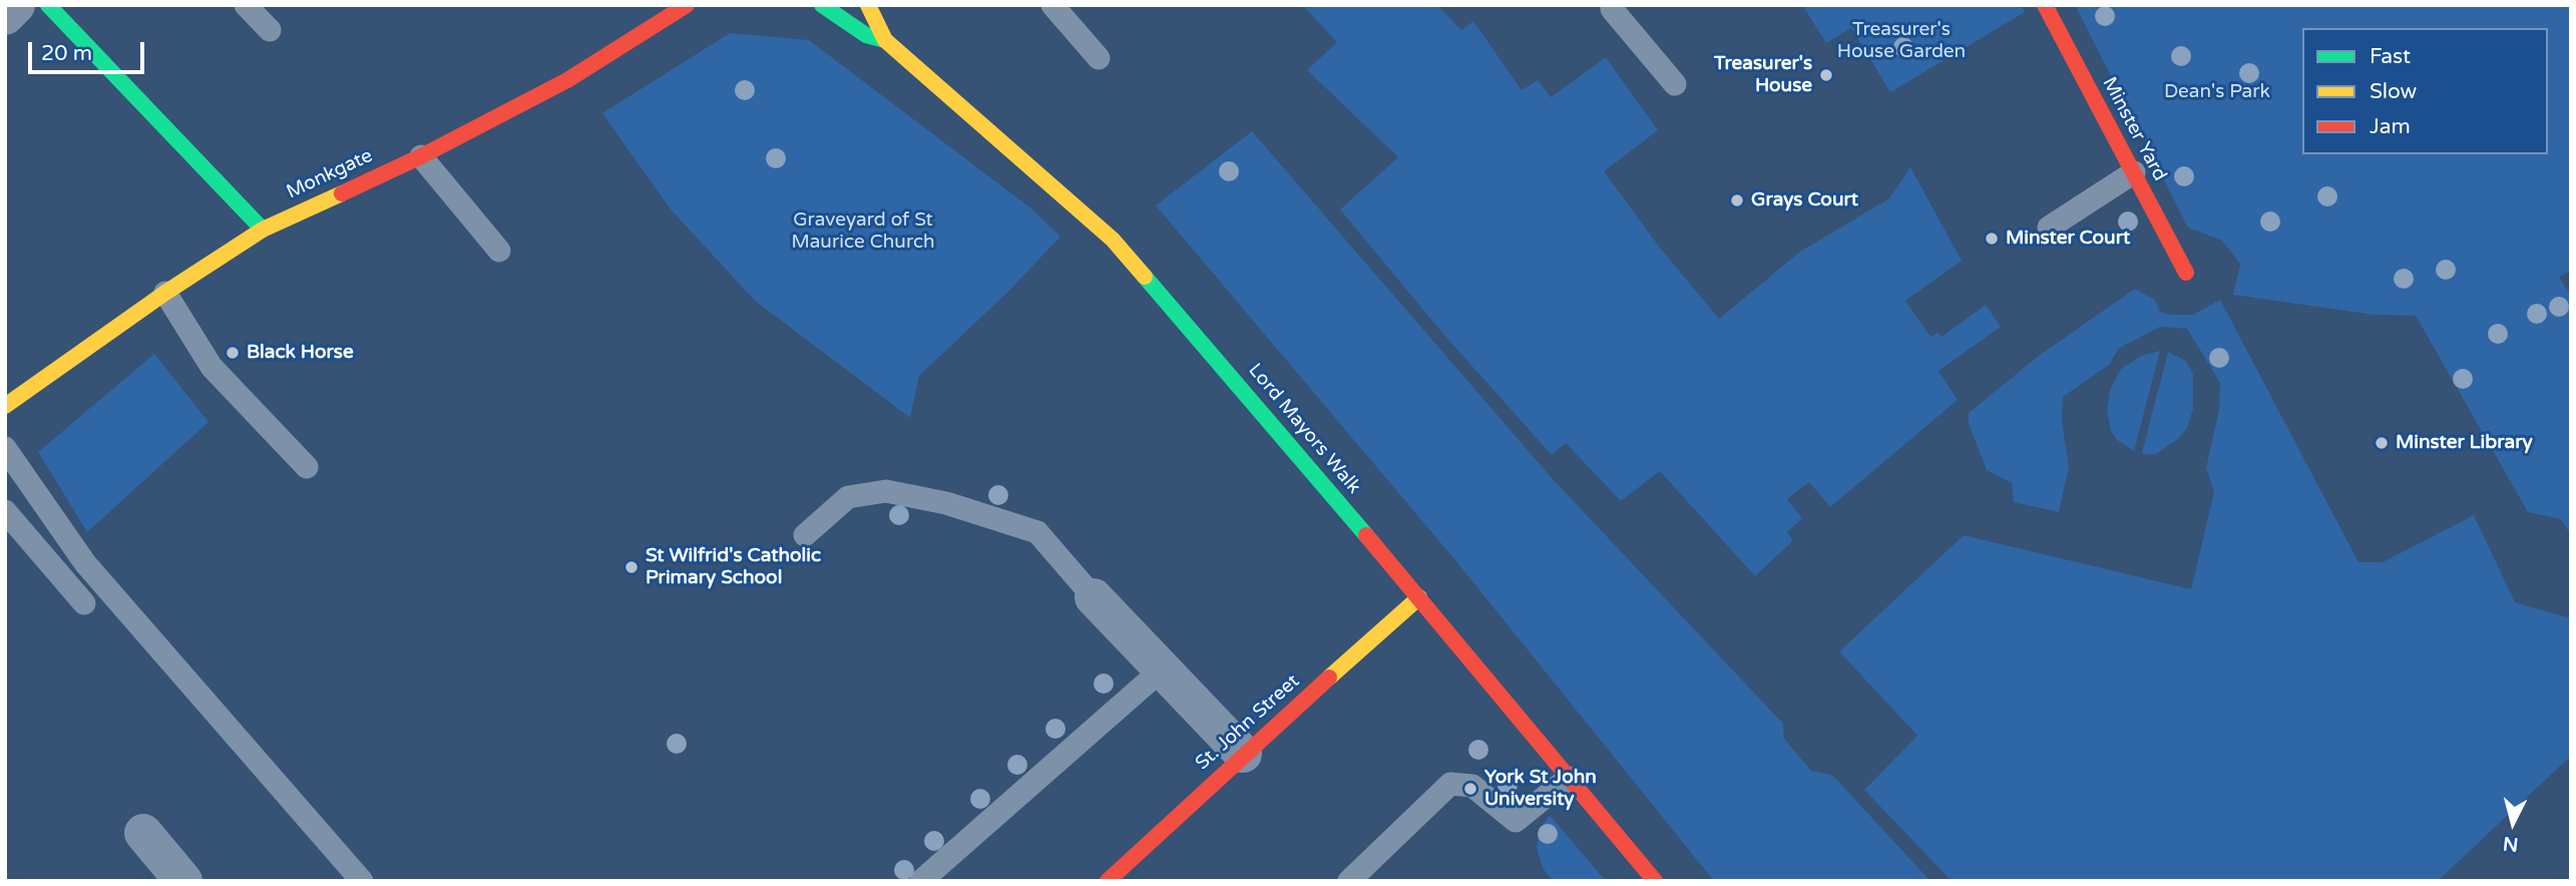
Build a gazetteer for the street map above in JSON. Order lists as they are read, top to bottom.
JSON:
{
  "streets": {
    "main road": [
      "Minster Yard",
      "Monkgate",
      "Lord Mayors Walk",
      "St. John Street"
    ]
  },
  "crossings": [
    ["Lord Mayors Walk", "St. John Street"]
  ],
  "parks": ["Treasurer's House Garden", "Dean's Park", "Graveyard of St Maurice Church"],
  "places": [
    "Treasurer's House",
    "Grays Court",
    "Minster Court",
    "Black Horse",
    "Minster Library",
    "St Wilfrid's Catholic Primary School",
    "York St John University"
  ],
  "legend": ["Fast", "Slow", "Jam"],
  "scale_bar": "20 m",
  "north": "bottom"
}
